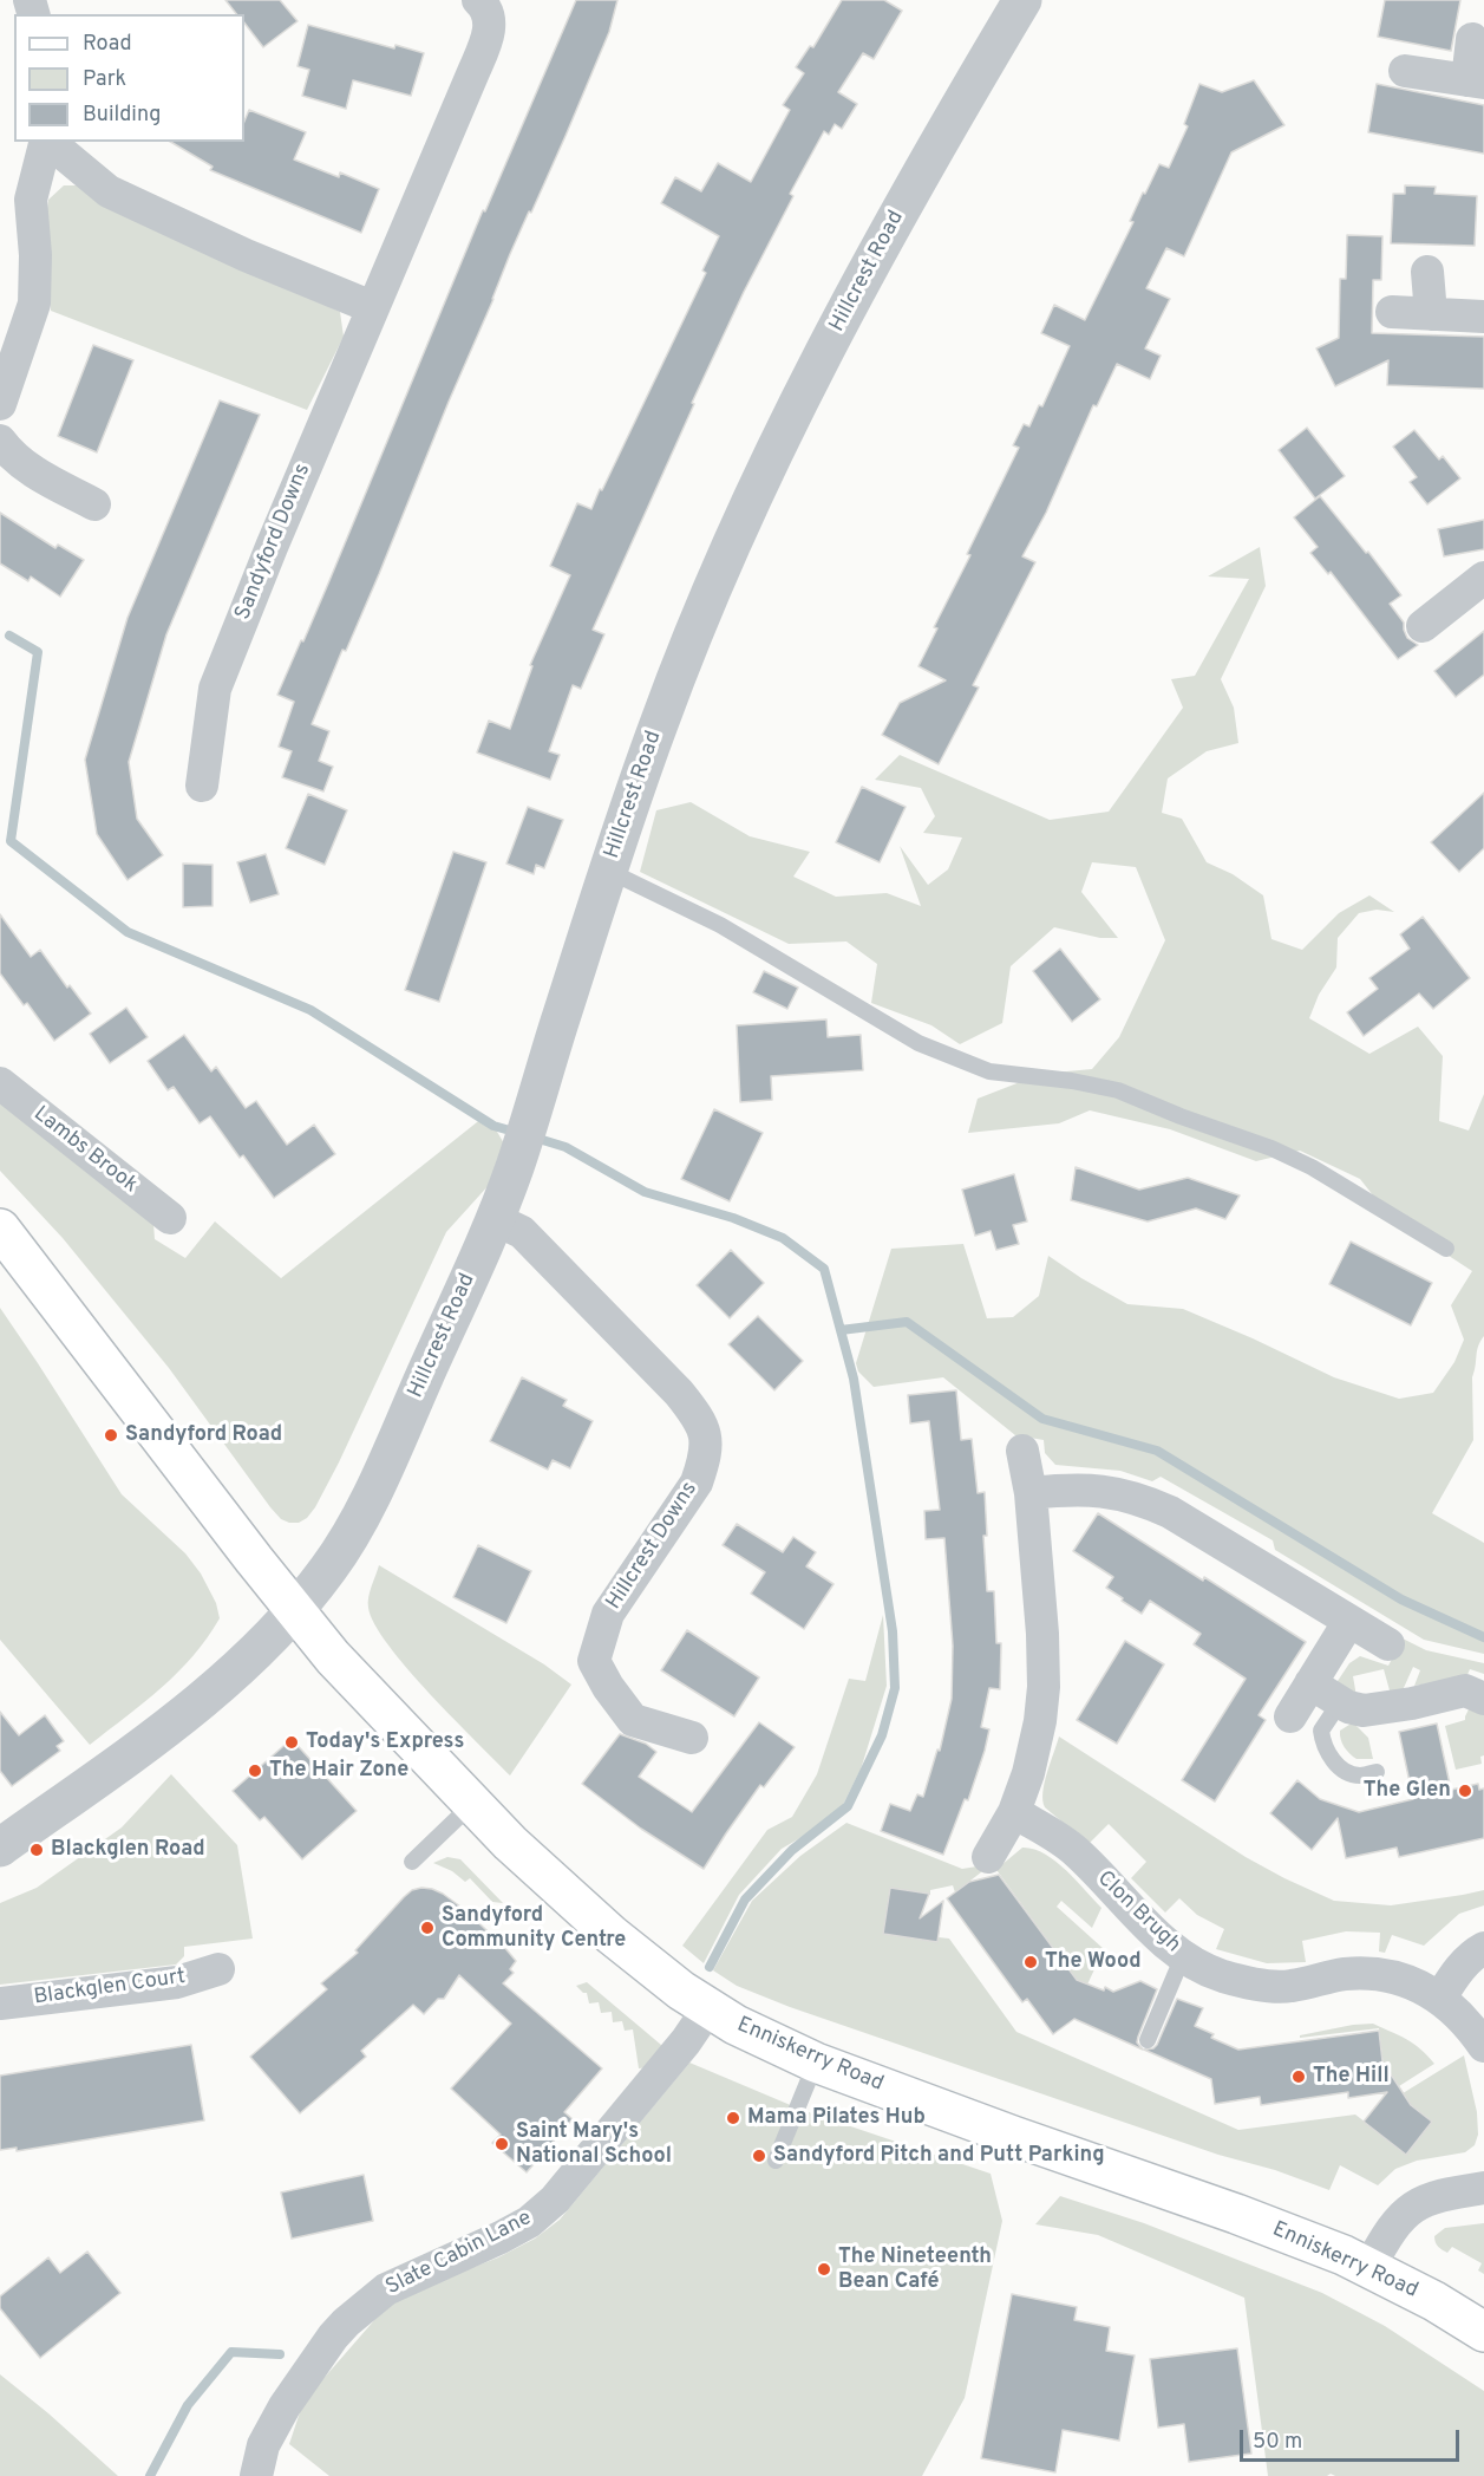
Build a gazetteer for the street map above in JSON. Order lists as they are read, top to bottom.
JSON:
{
  "streets": {
    "main road": ["Enniskerry Road"],
    "street": [
      "Hillcrest Road",
      "Sandyford Downs",
      "Lambs Brook",
      "Hillcrest Downs",
      "Clon Brugh",
      "Blackglen Court",
      "Slate Cabin Lane"
    ]
  },
  "crossings": [
    ["Hillcrest Road", "Hillcrest Downs"],
    ["Hillcrest Road", "Enniskerry Road"],
    ["Enniskerry Road", "Slate Cabin Lane"]
  ],
  "places": [
    "Sandyford Road",
    "Today's Express",
    "The Hair Zone",
    "The Glen",
    "Blackglen Road",
    "Sandyford Community Centre",
    "The Wood",
    "The Hill",
    "Mama Pilates Hub",
    "Saint Mary's National School",
    "Sandyford Pitch and Putt Parking",
    "The Nineteenth Bean Café"
  ],
  "legend": ["Road", "Park", "Building"],
  "scale_bar": "50 m"
}
